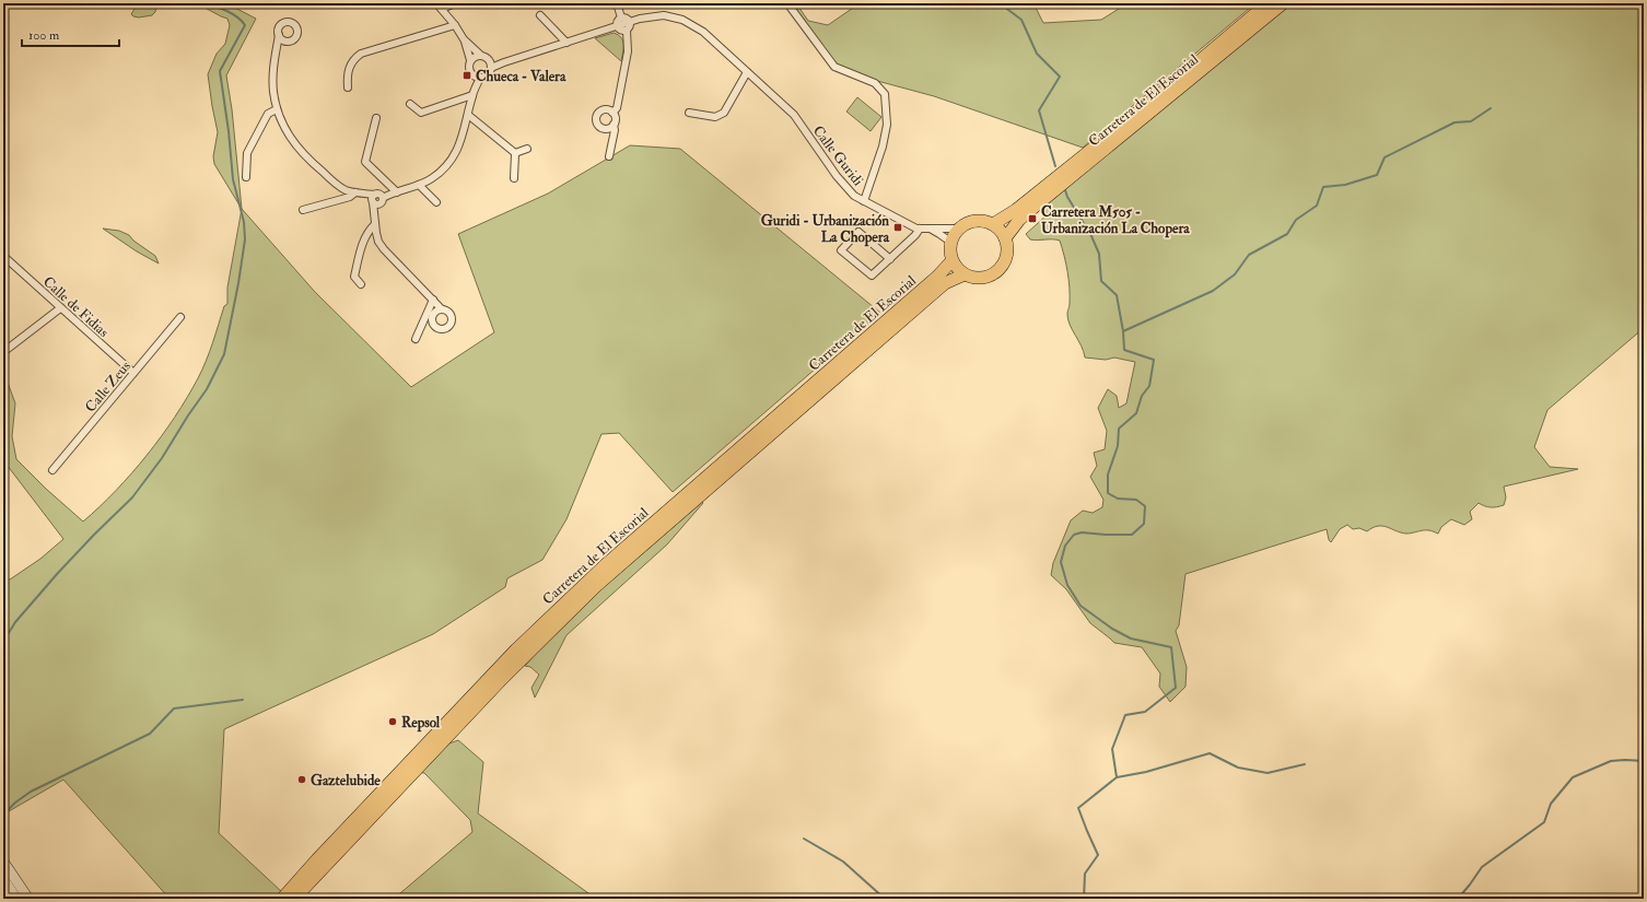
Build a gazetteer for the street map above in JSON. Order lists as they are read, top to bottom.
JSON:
{
  "streets": {
    "highway": ["Carretera de El Escorial"],
    "street": ["Calle Guridi", "Calle de Fidias", "Calle Zeus"]
  },
  "crossings": [
    ["Carretera de El Escorial", "Calle Guridi"],
    ["Calle de Fidias", "Calle Zeus"]
  ],
  "places": {
    "transit": ["Chueca - Valera", "Carretera M505 - Urbanización La Chopera", "Guridi - Urbanización La Chopera"],
    "other": ["Repsol", "Gaztelubide"]
  },
  "scale_bar": "100 m"
}
